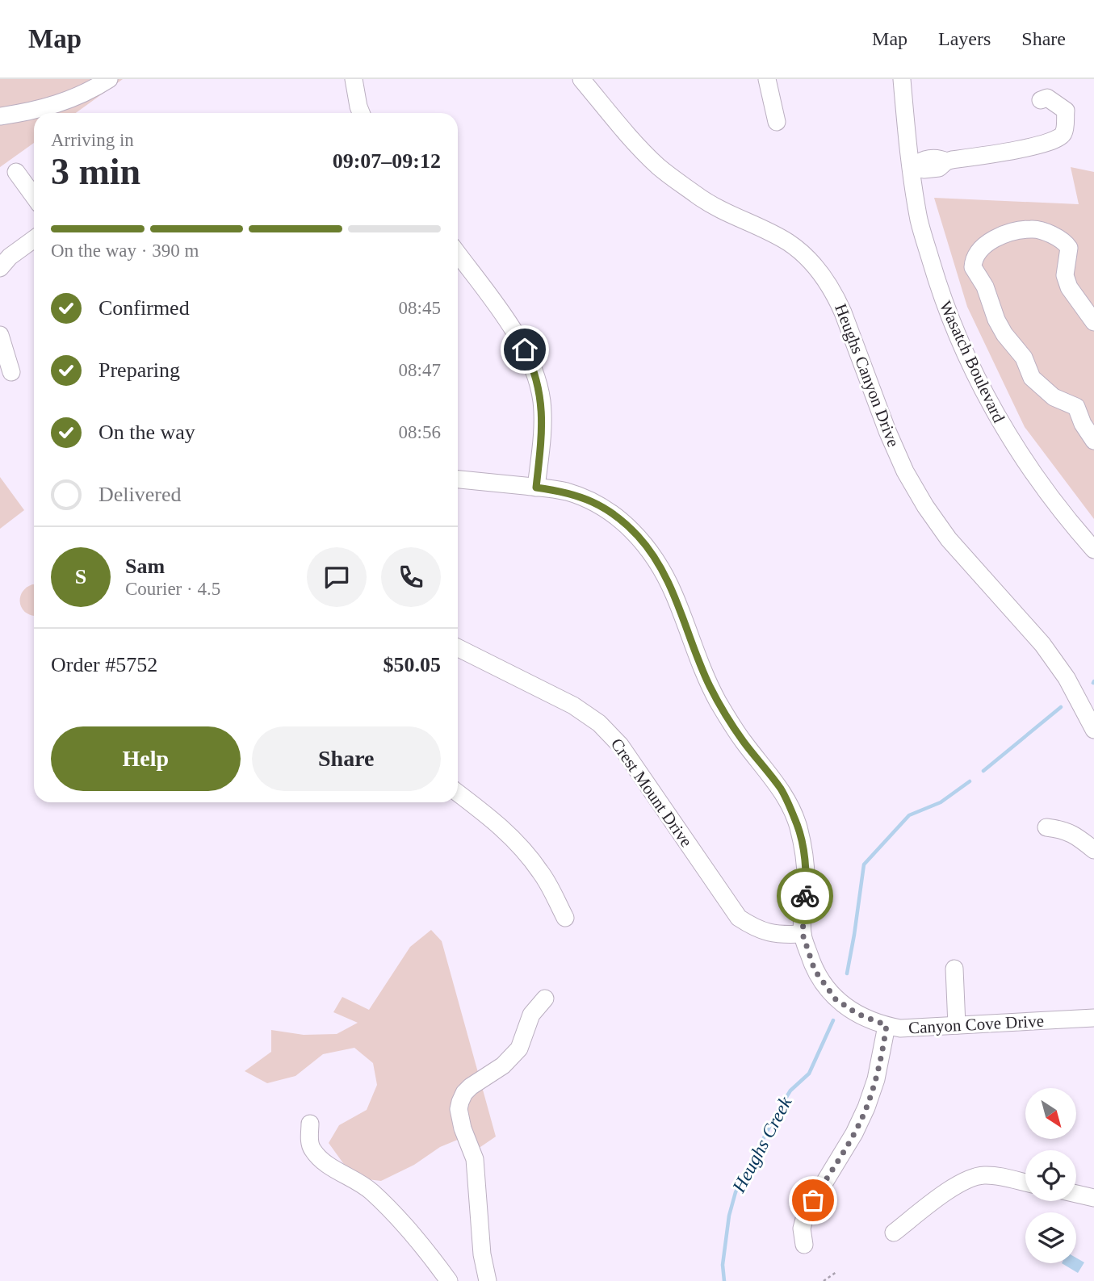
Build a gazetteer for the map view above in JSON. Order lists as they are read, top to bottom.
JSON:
{
  "streets": {
    "street": [
      "Wasatch Boulevard",
      "Heughs Canyon Drive",
      "Crest Mount Drive",
      "Canyon Cove Drive"
    ]
  },
  "crossings": [
    ["Crest Mount Drive", "Canyon Cove Drive"]
  ],
  "water": ["Heughs Creek"],
  "north": "bottom right",
  "page": {
    "header": "Map",
    "nav": ["Map", "Layers", "Share"],
    "heading": ["3 min", "Arriving in", "09:07–09:12"],
    "panel": [
      "Sam",
      "Courier · 4.5",
      "Order #5752",
      "$50.05"
    ],
    "bar": "On the way · 390 m",
    "list": [
      ["Confirmed", "08:45"],
      ["Preparing", "08:47"],
      ["On the way", "08:56"],
      "Delivered"
    ],
    "round": "S",
    "buttons": ["Help", "Share"]
  }
}
